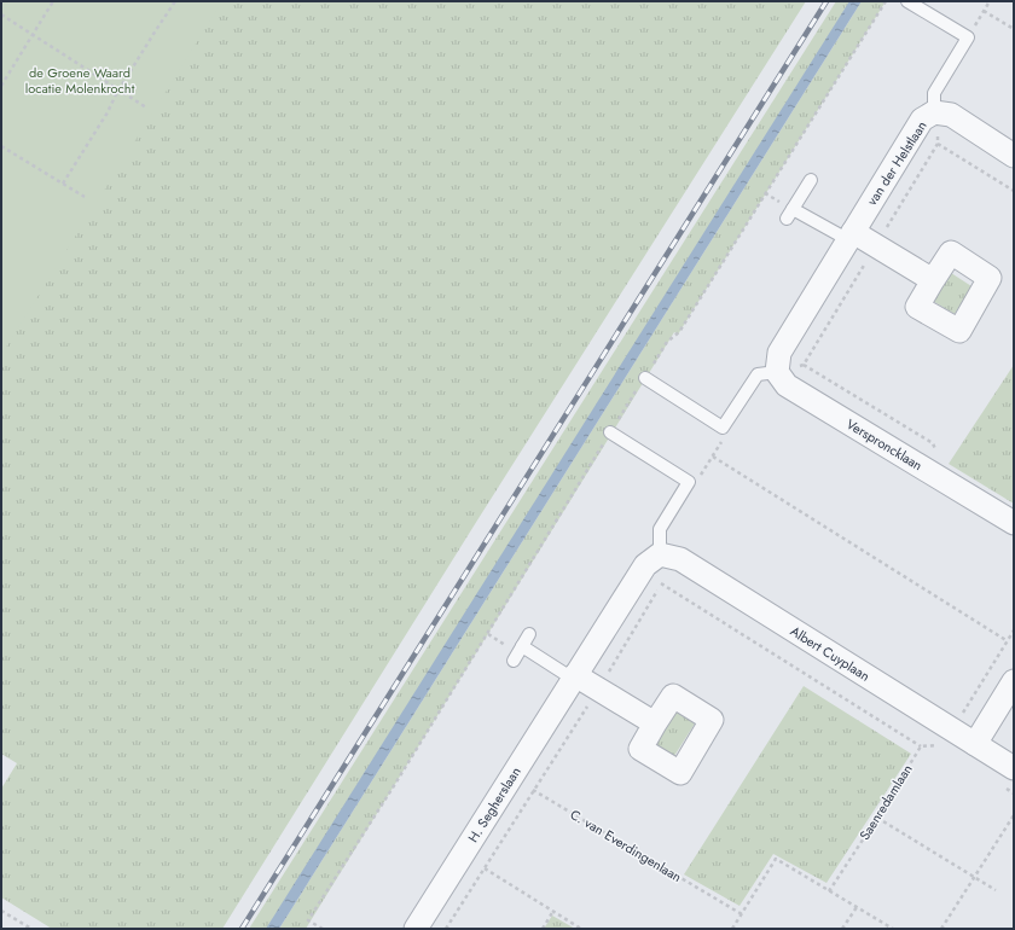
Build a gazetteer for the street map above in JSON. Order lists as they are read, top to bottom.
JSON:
{
  "streets": {
    "street": [
      "van der Helstlaan",
      "Versproncklaan",
      "Albert Cuyplaan",
      "H. Segherslaan"
    ],
    "path": ["Saenredamlaan", "C. van Everdingenlaan"]
  },
  "crossings": [
    ["van der Helstlaan", "Versproncklaan"],
    ["Albert Cuyplaan", "H. Segherslaan"],
    ["H. Segherslaan", "C. van Everdingenlaan"]
  ],
  "parks": ["de Groene Waard locatie Molenkrocht"]
}
